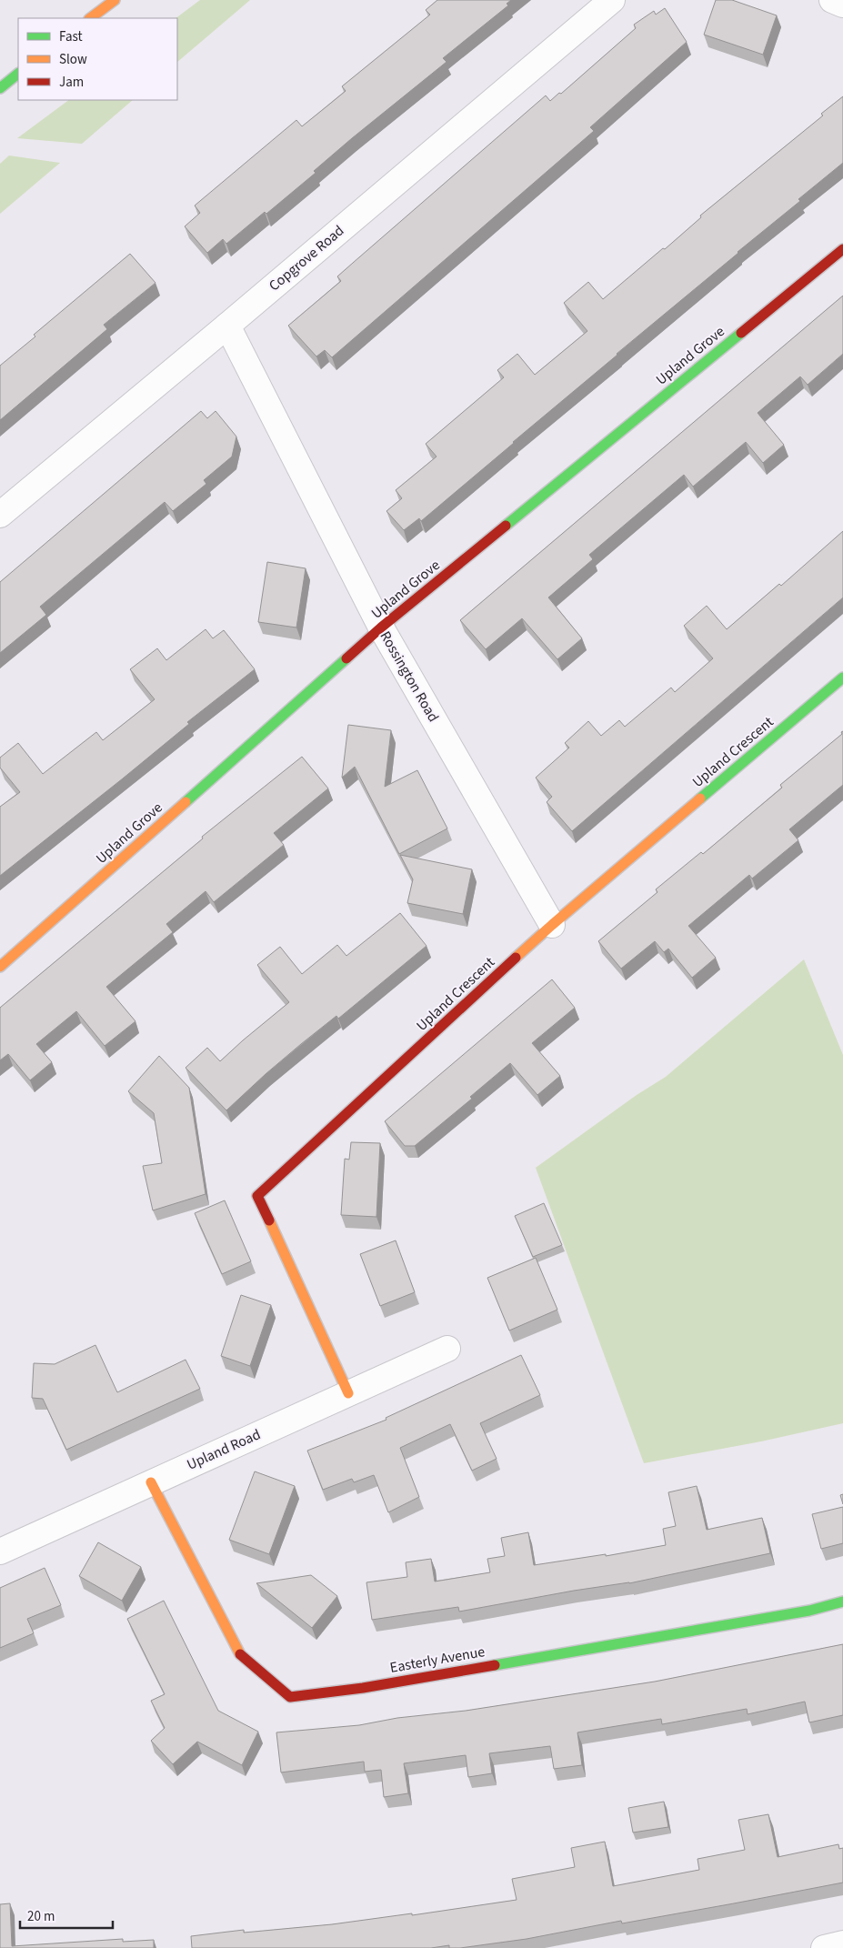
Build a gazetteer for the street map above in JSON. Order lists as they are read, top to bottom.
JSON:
{
  "streets": {
    "street": [
      "Copgrove Road",
      "Upland Grove",
      "Rossington Road",
      "Upland Crescent",
      "Upland Road",
      "Easterly Avenue"
    ]
  },
  "crossings": [
    ["Copgrove Road", "Rossington Road"],
    ["Upland Grove", "Rossington Road"],
    ["Rossington Road", "Upland Crescent"],
    ["Upland Crescent", "Upland Road"],
    ["Upland Road", "Easterly Avenue"]
  ],
  "legend": ["Fast", "Slow", "Jam"],
  "scale_bar": "20 m"
}
